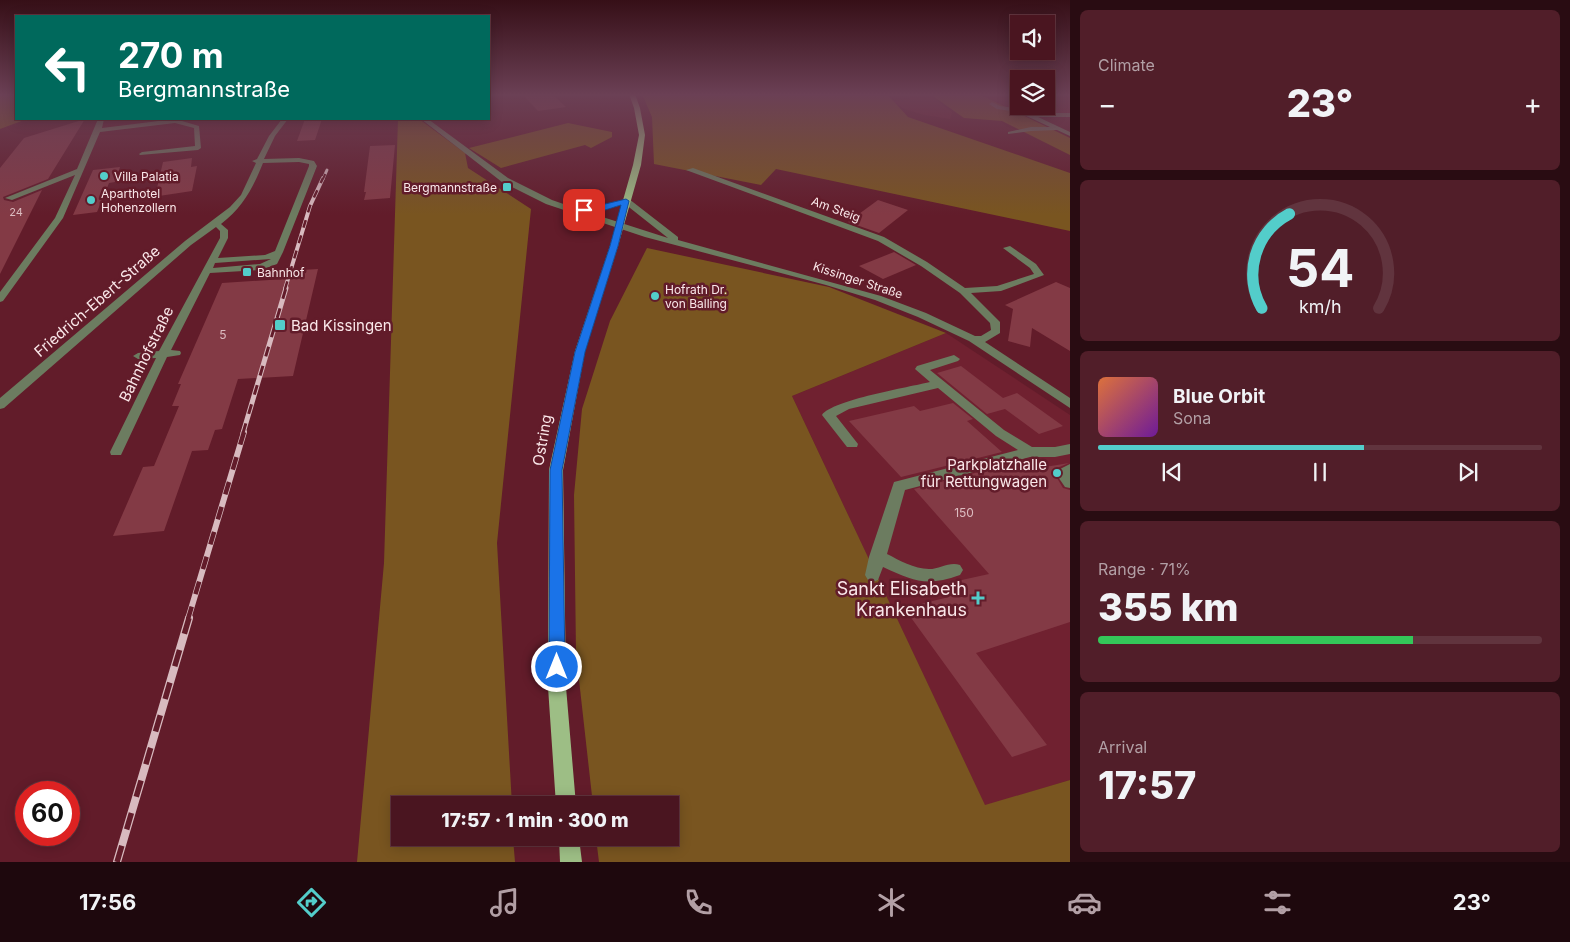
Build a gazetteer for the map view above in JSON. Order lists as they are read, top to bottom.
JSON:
{
  "streets": {
    "main road": ["Ostring"],
    "street": [
      "Am Steig",
      "Kissinger Straße",
      "Friedrich-Ebert-Straße",
      "Bahnhofstraße"
    ]
  },
  "crossings": [
    ["Am Steig", "Kissinger Straße"],
    ["Kissinger Straße", "Ostring"]
  ],
  "places": {
    "other": [
      "Villa Palatia",
      "Aparthotel Hohenzollern",
      "Hofrath Dr. von Balling",
      "Parkplatzhalle für Rettungwagen"
    ],
    "transit": ["Bergmannstraße", "Bahnhof", "Bad Kissingen"],
    "health": ["Sankt Elisabeth Krankenhaus"]
  },
  "house_numbers": ["24", "5", "150"],
  "page": {
    "tile": [
      "Climate",
      ["Range · 71%", "355 km"],
      ["Arrival", "17:57"]
    ],
    "turn": ["270 m", "Bergmannstraße"],
    "heat": ["−", "23°", "+"],
    "song": ["Blue Orbit", "Sona"],
    "limit": "60",
    "trip": "17:57 · 1 min · 300 m",
    "tabs": ["17:56", "23°"],
    "gauge": ["54", "km/h"]
  }
}
